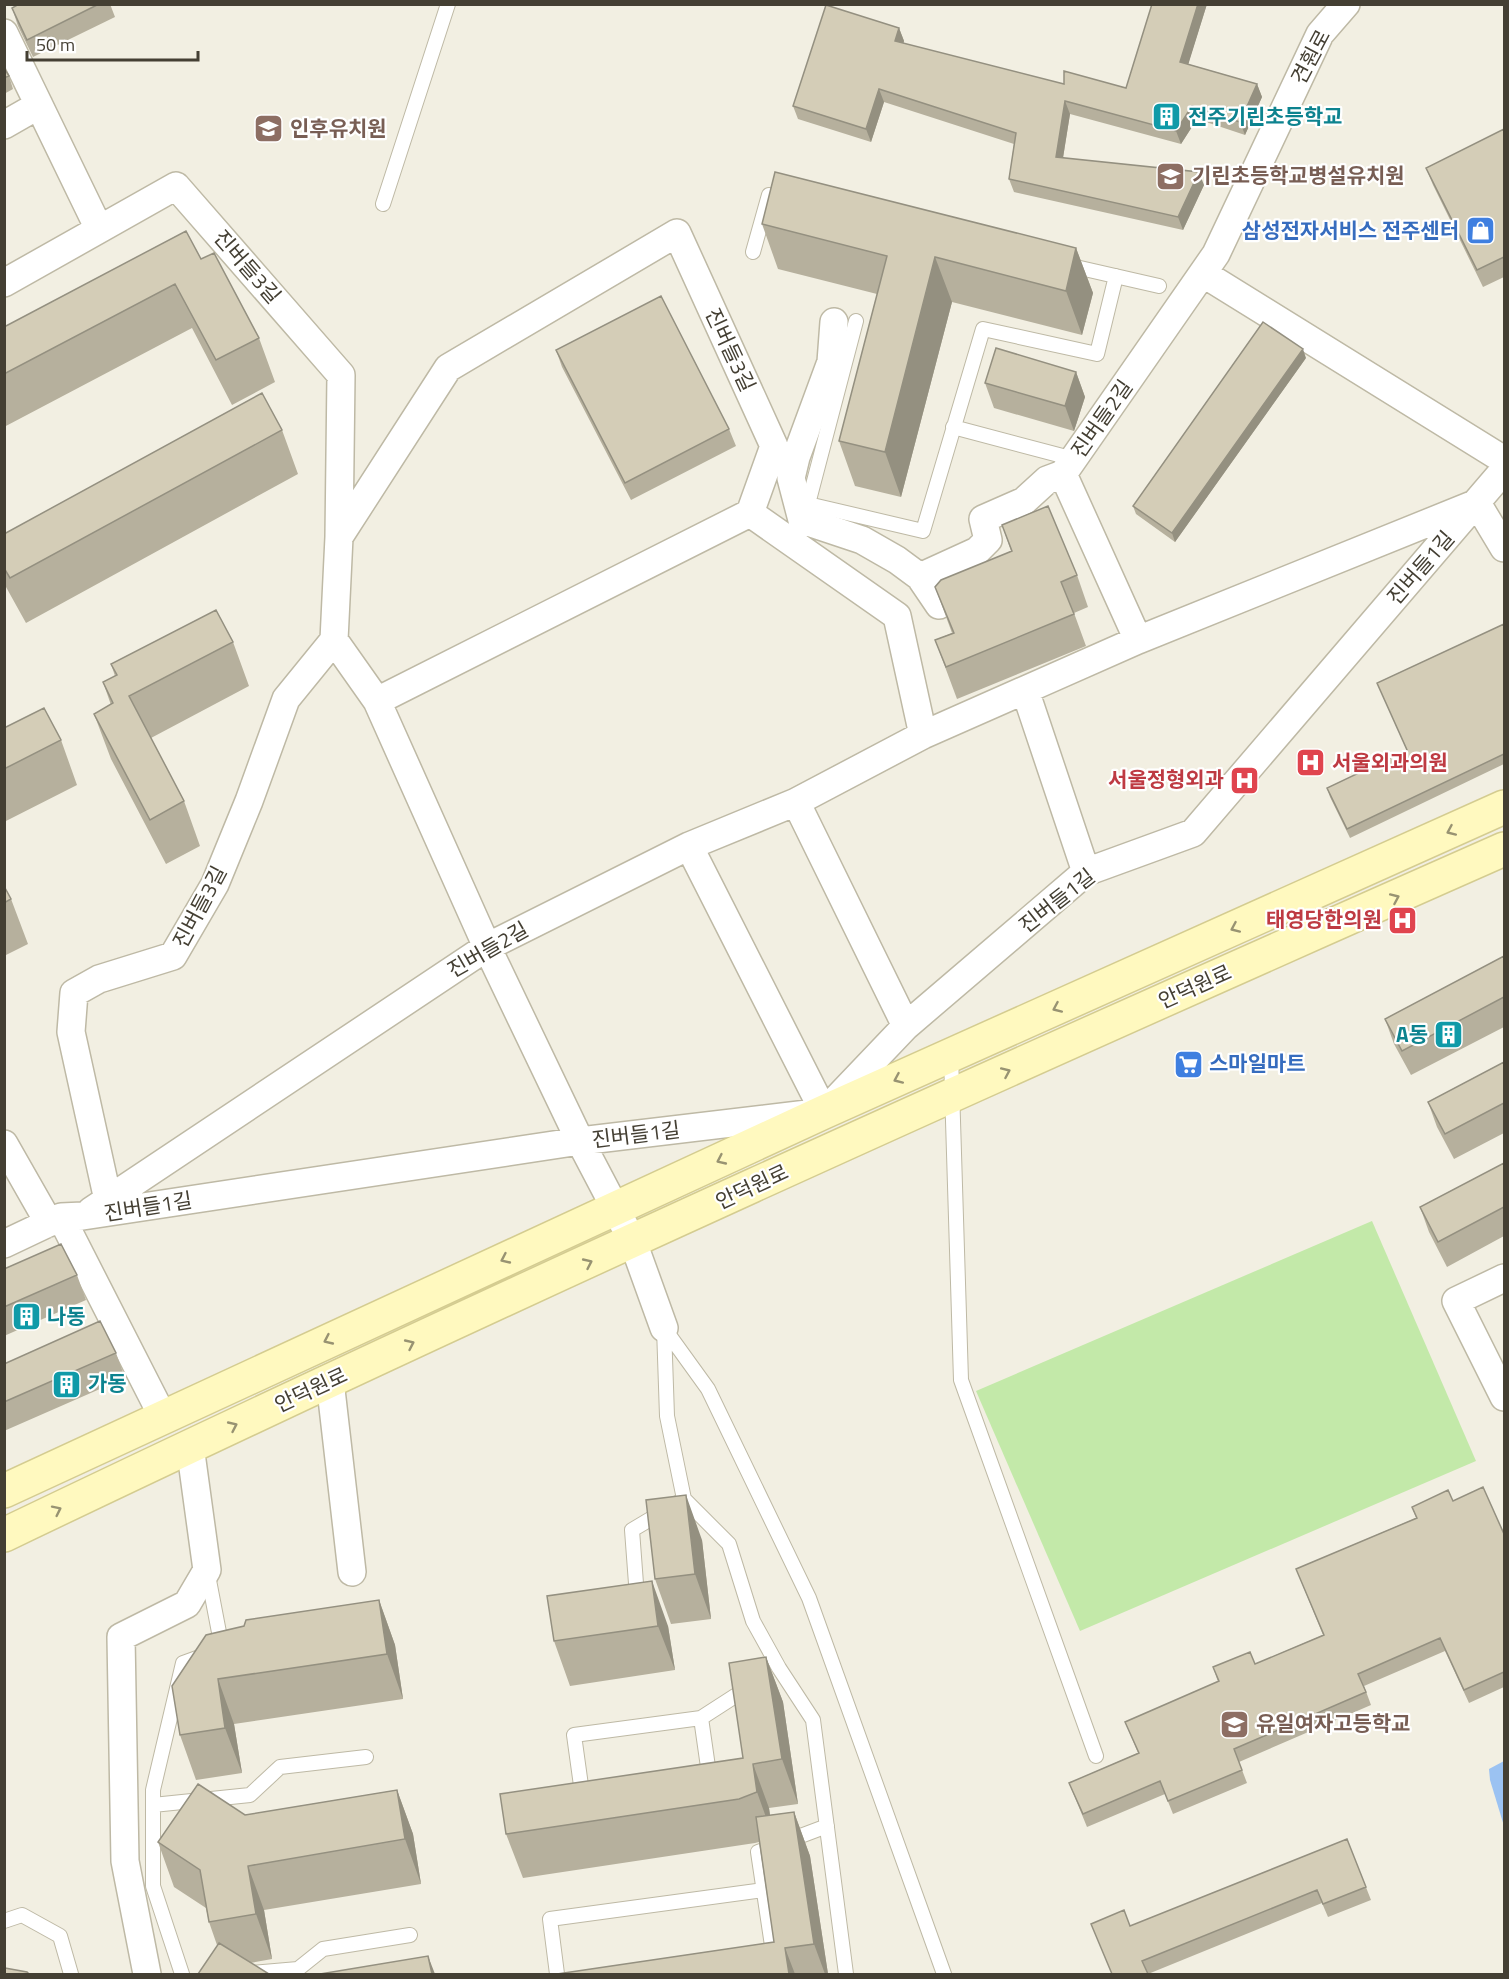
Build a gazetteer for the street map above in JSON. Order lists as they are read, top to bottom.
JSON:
{
  "streets": {
    "street": [
      "견훤로",
      "진버들3길",
      "진버들2길",
      "진버들1길",
      "안덕원로"
    ]
  },
  "crossings": [
    ["견훤로", "진버들2길"],
    ["진버들3길", "진버들2길"],
    ["진버들2길", "진버들1길"],
    ["진버들1길", "안덕원로"]
  ],
  "places": {
    "building": [
      "전주기린초등학교",
      "A동",
      "나동",
      "가동"
    ],
    "school or university": ["인후유치원", "기린초등학교병설유치원", "유일여자고등학교"],
    "shop": ["삼성전자서비스 전주센터"],
    "hospital": ["서울외과의원", "서울정형외과", "태영당한의원"],
    "supermarket": ["스마일마트"]
  },
  "scale_bar": "50 m"
}
